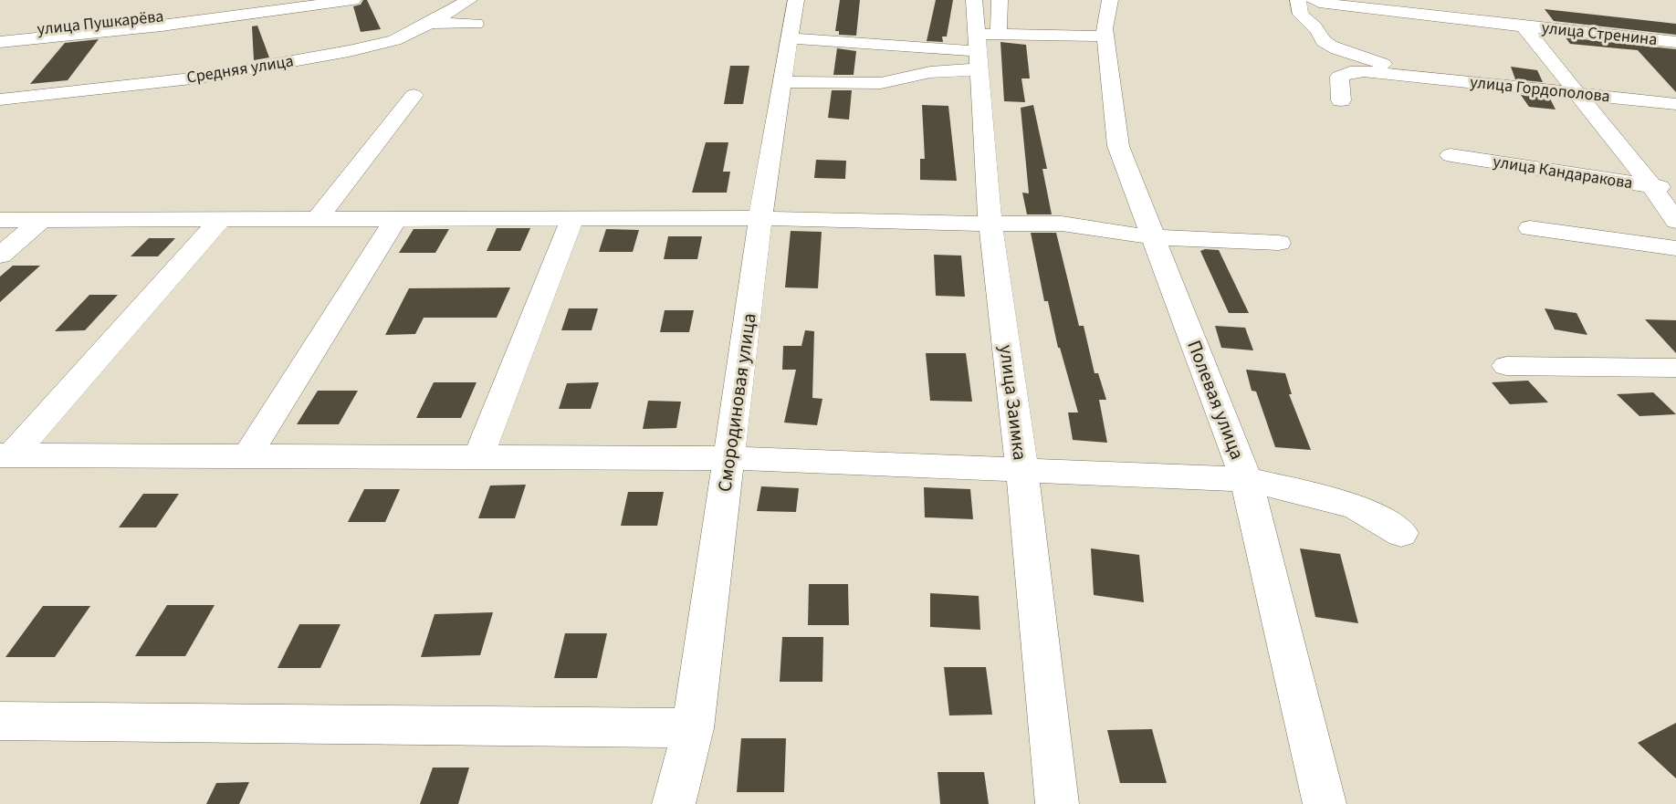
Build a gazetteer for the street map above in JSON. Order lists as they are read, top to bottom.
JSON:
{
  "streets": {
    "street": [
      "улица Пушкарёва",
      "улица Стренина",
      "Средняя улица",
      "улица Гордополова",
      "улица Кандаракова",
      "Полевая улица",
      "Смородиновая улица",
      "улица Заимка"
    ]
  }
}
